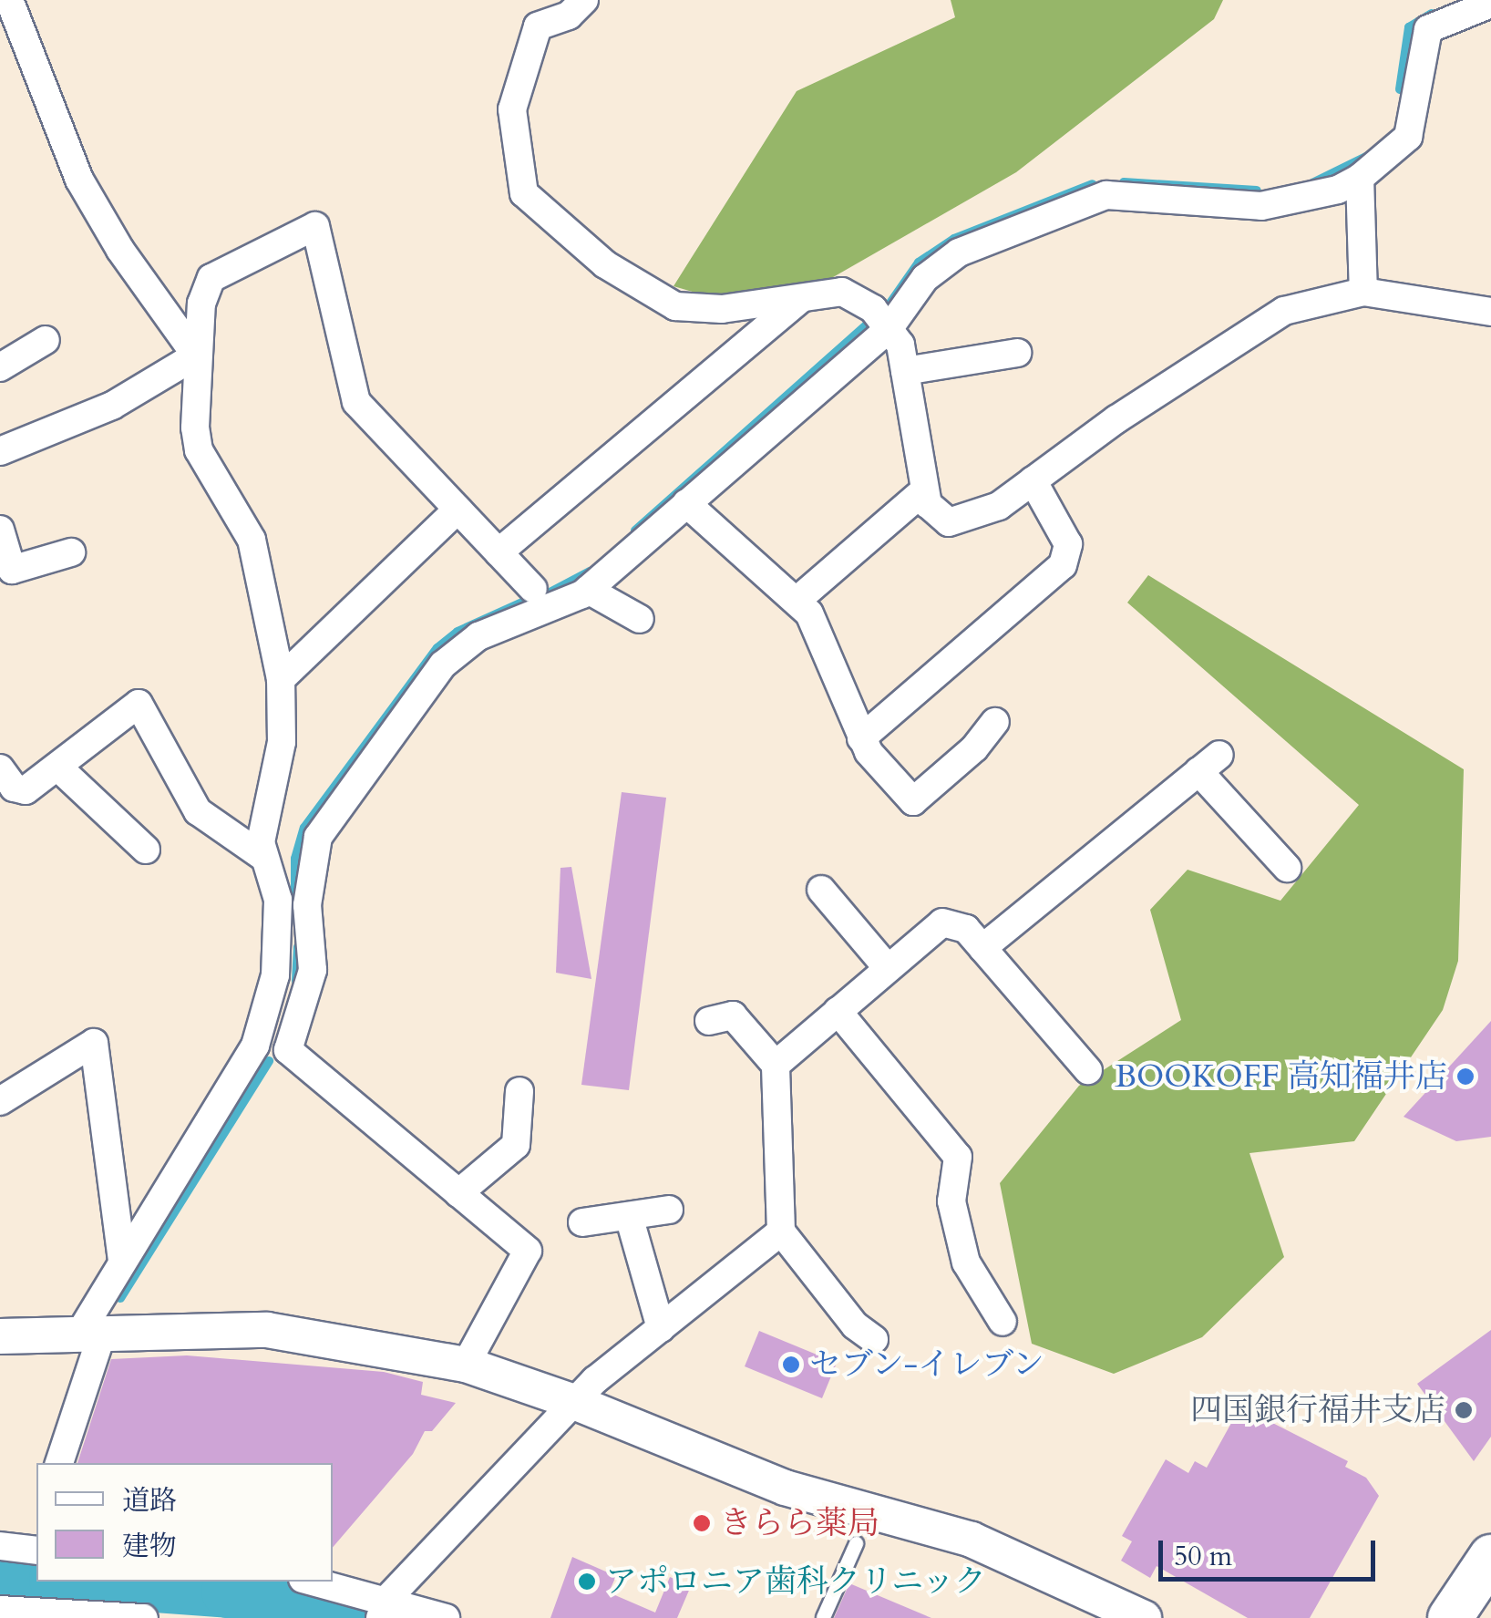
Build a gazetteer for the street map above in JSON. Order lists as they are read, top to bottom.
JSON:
{
  "places": [
    "BOOKOFF 高知福井店",
    "セブン-イレブン",
    "四国銀行福井支店",
    "きらら薬局",
    "アポロニア歯科クリニック"
  ],
  "legend": ["道路", "建物"],
  "scale_bar": "50 m"
}
